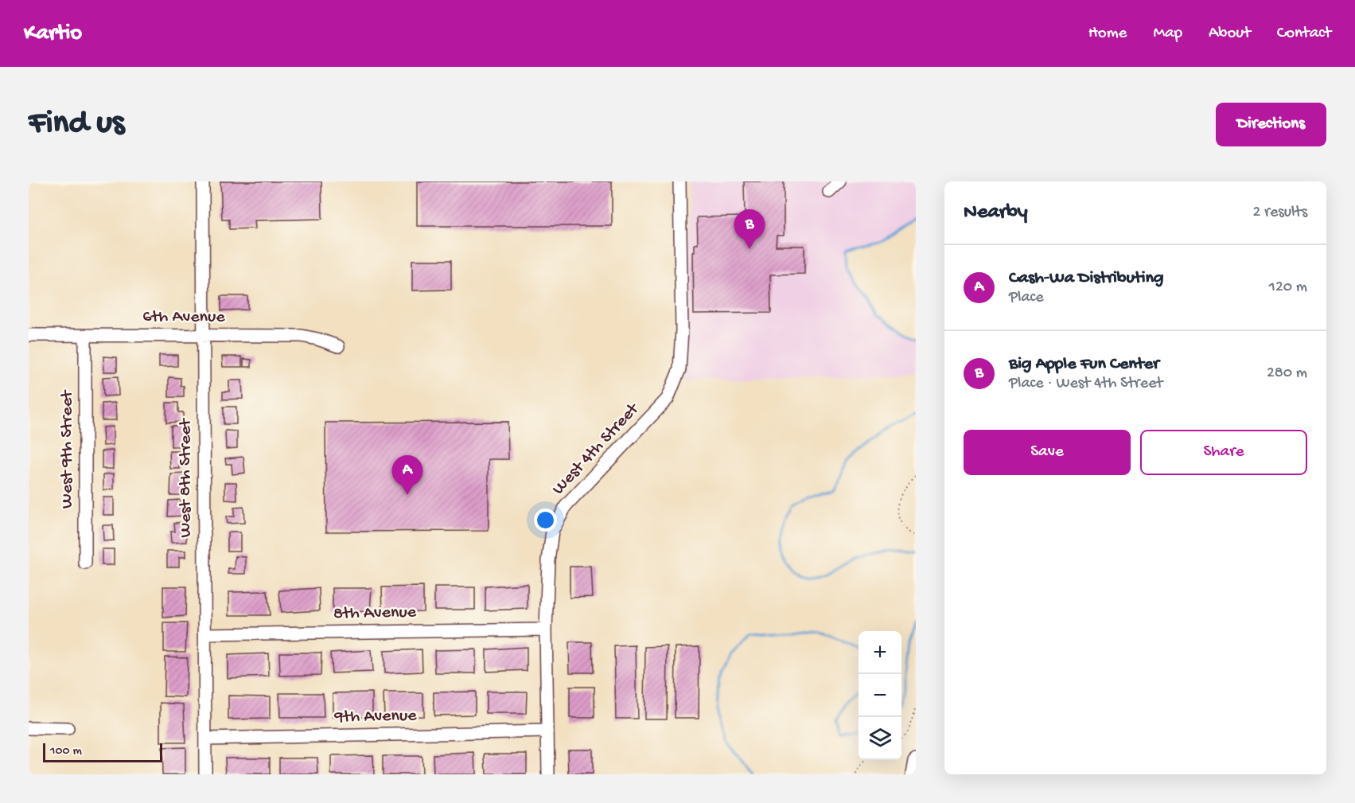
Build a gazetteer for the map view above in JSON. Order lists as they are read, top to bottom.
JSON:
{
  "streets": {
    "street": [
      "6th Avenue",
      "West 9th Street",
      "West 4th Street",
      "West 8th Street",
      "8th Avenue",
      "9th Avenue"
    ]
  },
  "crossings": [
    ["6th Avenue", "West 9th Street"],
    ["6th Avenue", "West 8th Street"],
    ["West 4th Street", "8th Avenue"],
    ["West 4th Street", "9th Avenue"],
    ["West 8th Street", "8th Avenue"],
    ["West 8th Street", "9th Avenue"]
  ],
  "scale_bar": "100 m",
  "page": {
    "header": "Kartio",
    "nav": [
      "Home",
      "Map",
      "About",
      "Contact"
    ],
    "buttons": [
      "Directions",
      ["Save", "Share"]
    ],
    "title": "Find us",
    "heading": ["Nearby", "2 results"],
    "pins": ["B", "A"],
    "list": [
      {
        "mark": "A",
        "name": "Cash-Wa Distributing",
        "note": "Place",
        "value": "120 m"
      },
      {
        "mark": "B",
        "name": "Big Apple Fun Center",
        "note": "Place · West 4th Street",
        "value": "280 m"
      }
    ],
    "map_buttons": ["+", "−"],
    "scale": "100 m"
  }
}
